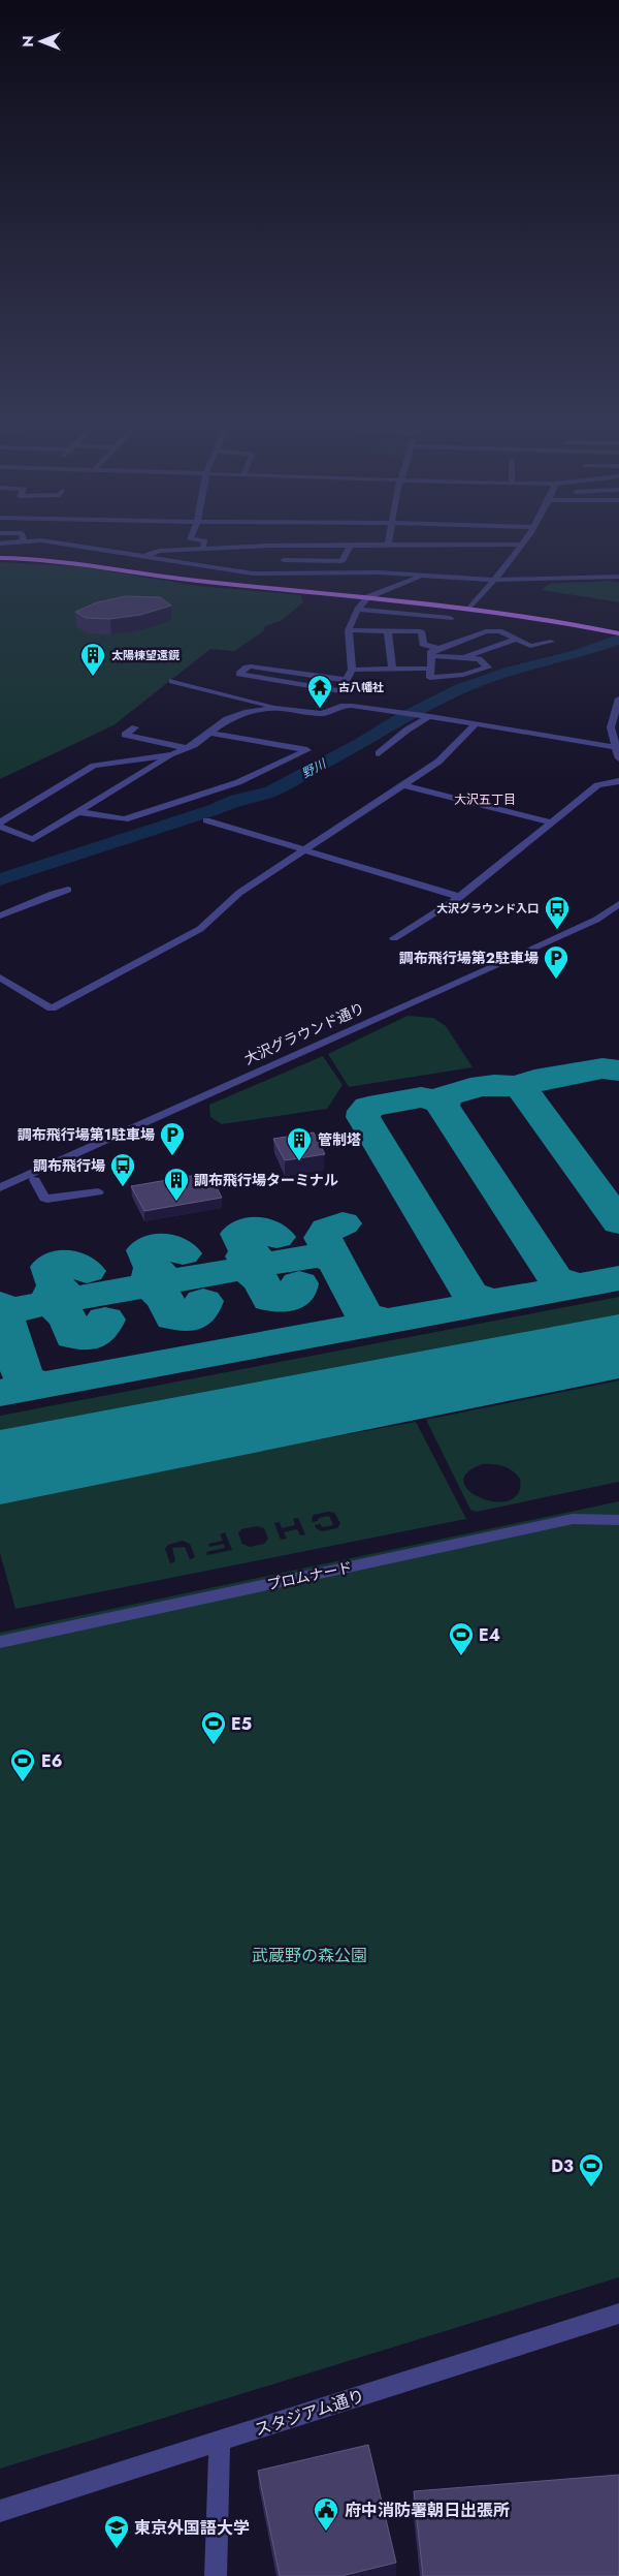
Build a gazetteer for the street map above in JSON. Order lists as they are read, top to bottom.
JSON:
{
  "streets": {
    "street": ["大沢グラウンド通り", "プロムナード", "スタジアム通り"]
  },
  "districts": ["大沢五丁目"],
  "water": ["野川"],
  "parks": ["武蔵野の森公園"],
  "places": {
    "building": ["太陽棟望遠鏡", "管制塔", "調布飛行場ターミナル"],
    "temple": ["古八幡社"],
    "bus stop": ["大沢グラウンド入口", "調布飛行場"],
    "parking": ["調布飛行場第2駐車場", "調布飛行場第1駐車場"],
    "sports": [
      "E4",
      "E5",
      "E6",
      "D3"
    ],
    "public building": ["府中消防署朝日出張所"],
    "school or university": ["東京外国語大学"]
  },
  "north": "left"
}
